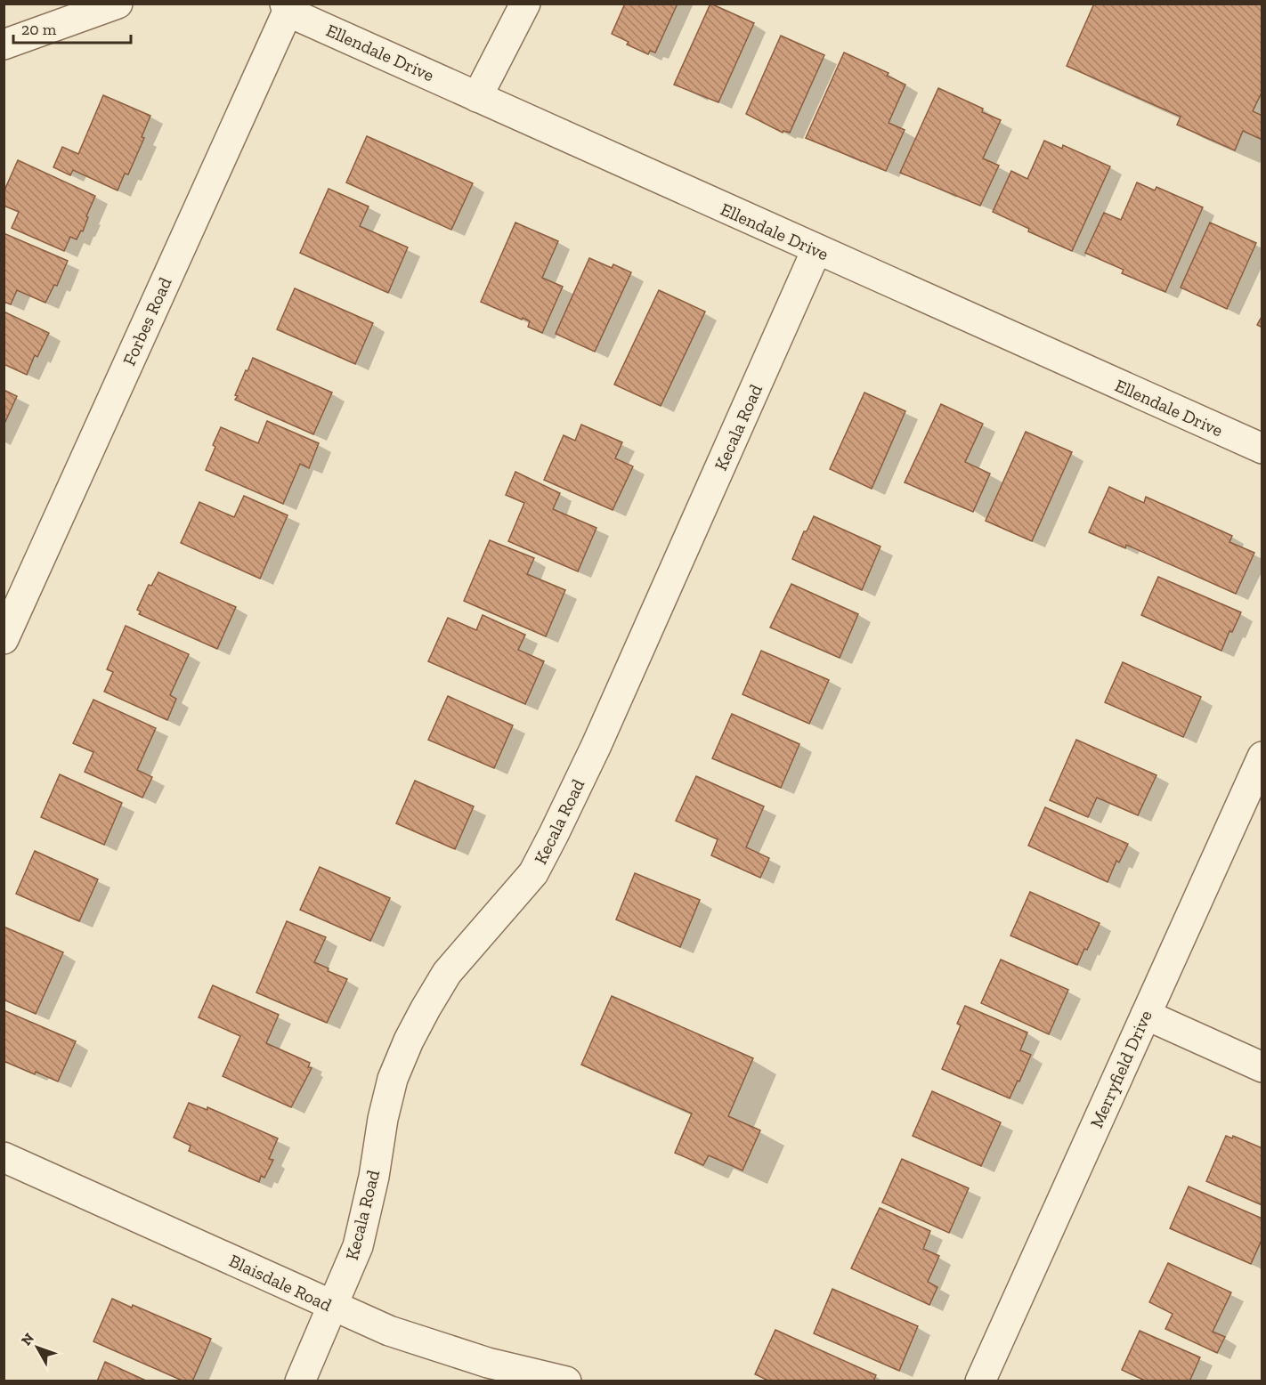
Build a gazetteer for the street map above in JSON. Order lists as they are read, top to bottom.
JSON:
{
  "streets": {
    "street": [
      "Ellendale Drive",
      "Forbes Road",
      "Kecala Road",
      "Merryfield Drive",
      "Blaisdale Road"
    ]
  },
  "crossings": [
    ["Ellendale Drive", "Forbes Road"],
    ["Ellendale Drive", "Kecala Road"],
    ["Kecala Road", "Blaisdale Road"]
  ],
  "scale_bar": "20 m",
  "north": "top left"
}
